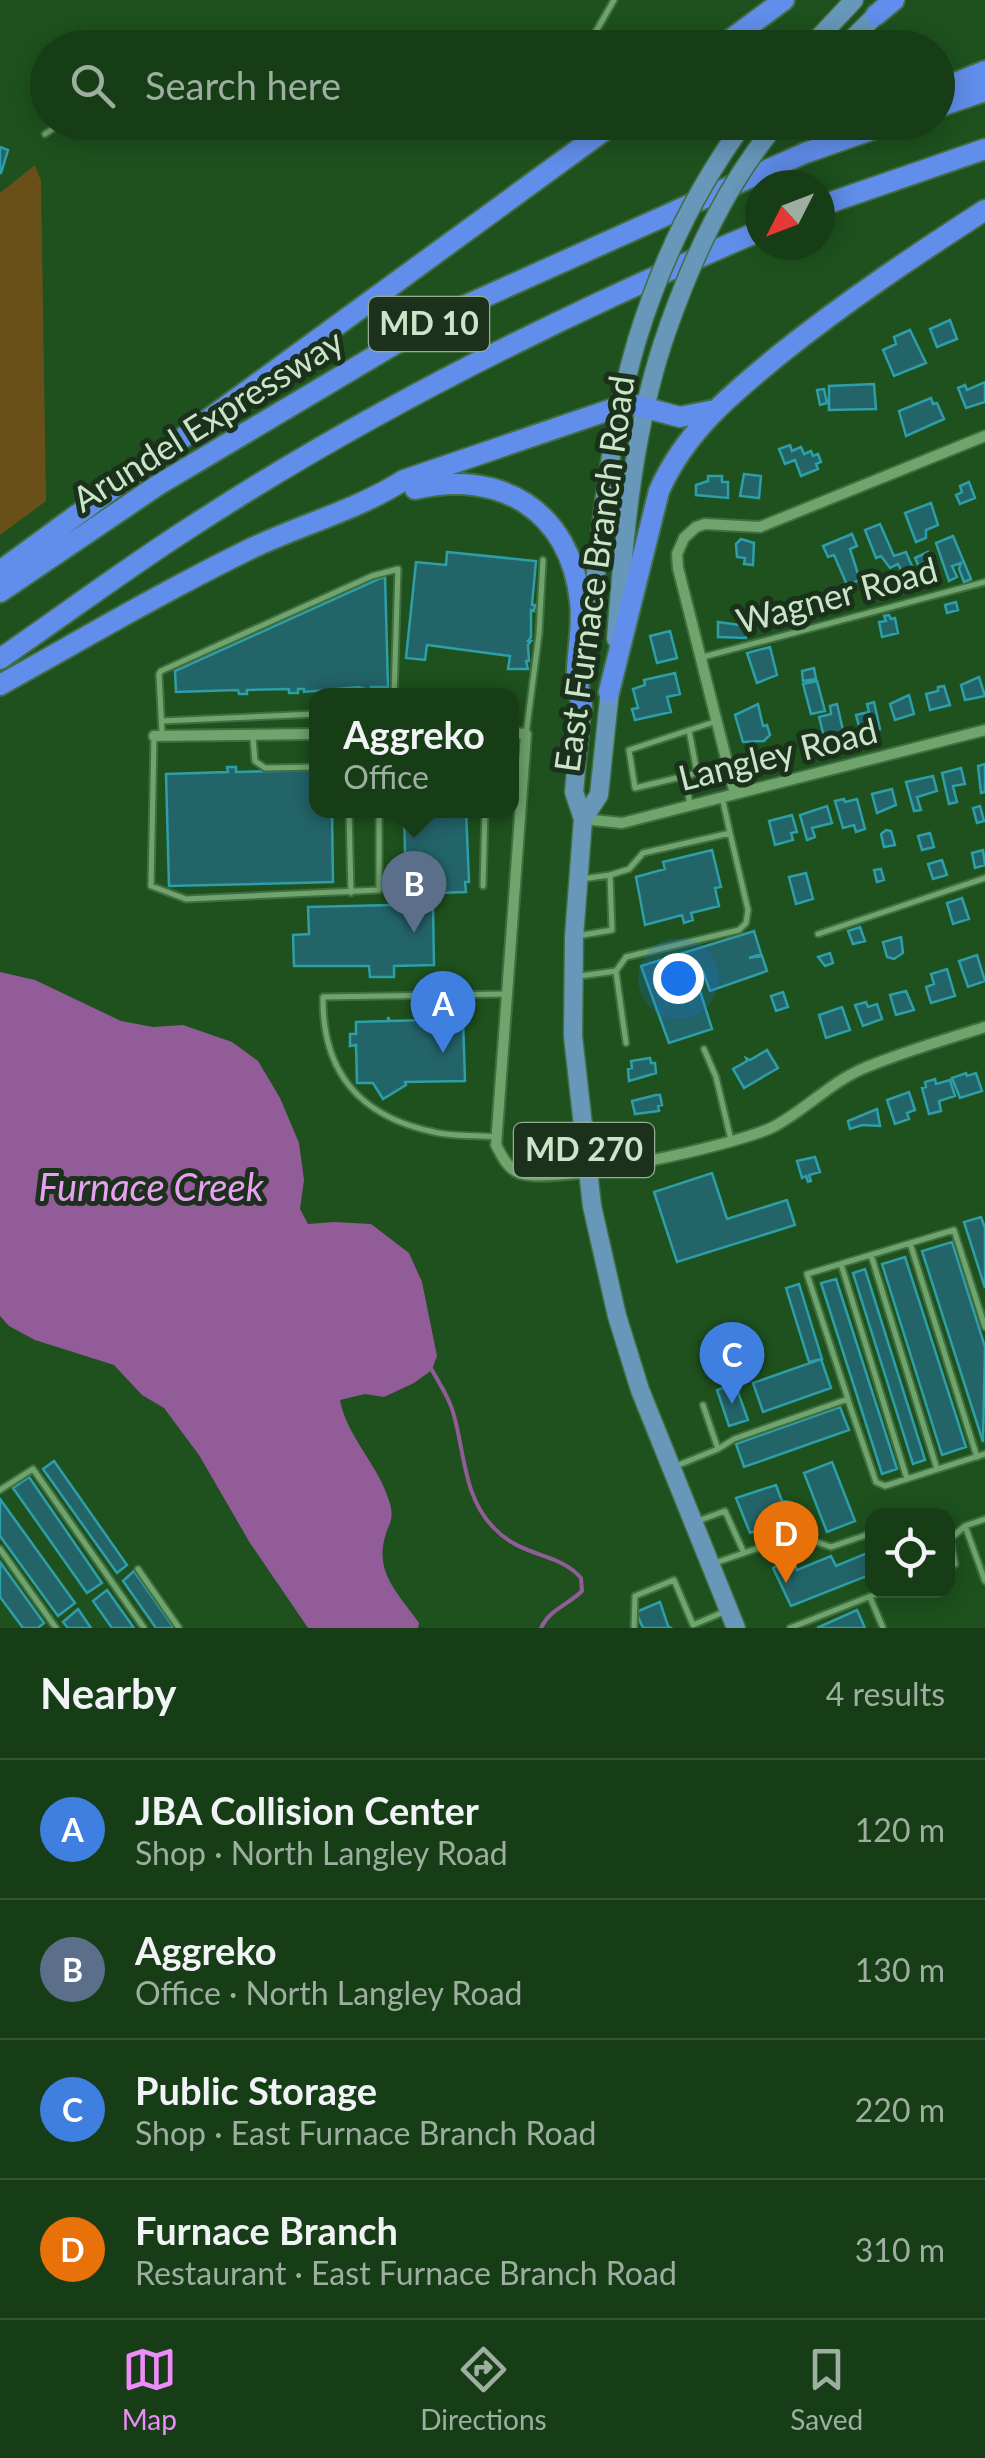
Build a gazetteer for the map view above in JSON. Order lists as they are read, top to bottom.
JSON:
{
  "streets": {
    "highway": ["MD 10", "Arundel Expressway"],
    "main road": ["East Furnace Branch Road", "MD 270"],
    "street": ["Langley Road"],
    "lane": ["Wagner Road"]
  },
  "crossings": [
    ["East Furnace Branch Road", "Langley Road"]
  ],
  "water": ["Furnace Creek"],
  "north": "bottom left",
  "page": {
    "search": "Search here",
    "popup": ["Aggreko", "Office"],
    "pins": [
      "B",
      "A",
      "C",
      "D"
    ],
    "heading": ["Nearby", "4 results"],
    "list": [
      {
        "mark": "A",
        "name": "JBA Collision Center",
        "note": "Shop · North Langley Road",
        "value": "120 m"
      },
      {
        "mark": "B",
        "name": "Aggreko",
        "note": "Office · North Langley Road",
        "value": "130 m"
      },
      {
        "mark": "C",
        "name": "Public Storage",
        "note": "Shop · East Furnace Branch Road",
        "value": "220 m"
      },
      {
        "mark": "D",
        "name": "Furnace Branch",
        "note": "Restaurant · East Furnace Branch Road",
        "value": "310 m"
      }
    ],
    "nav": ["Map", "Directions", "Saved"]
  }
}
